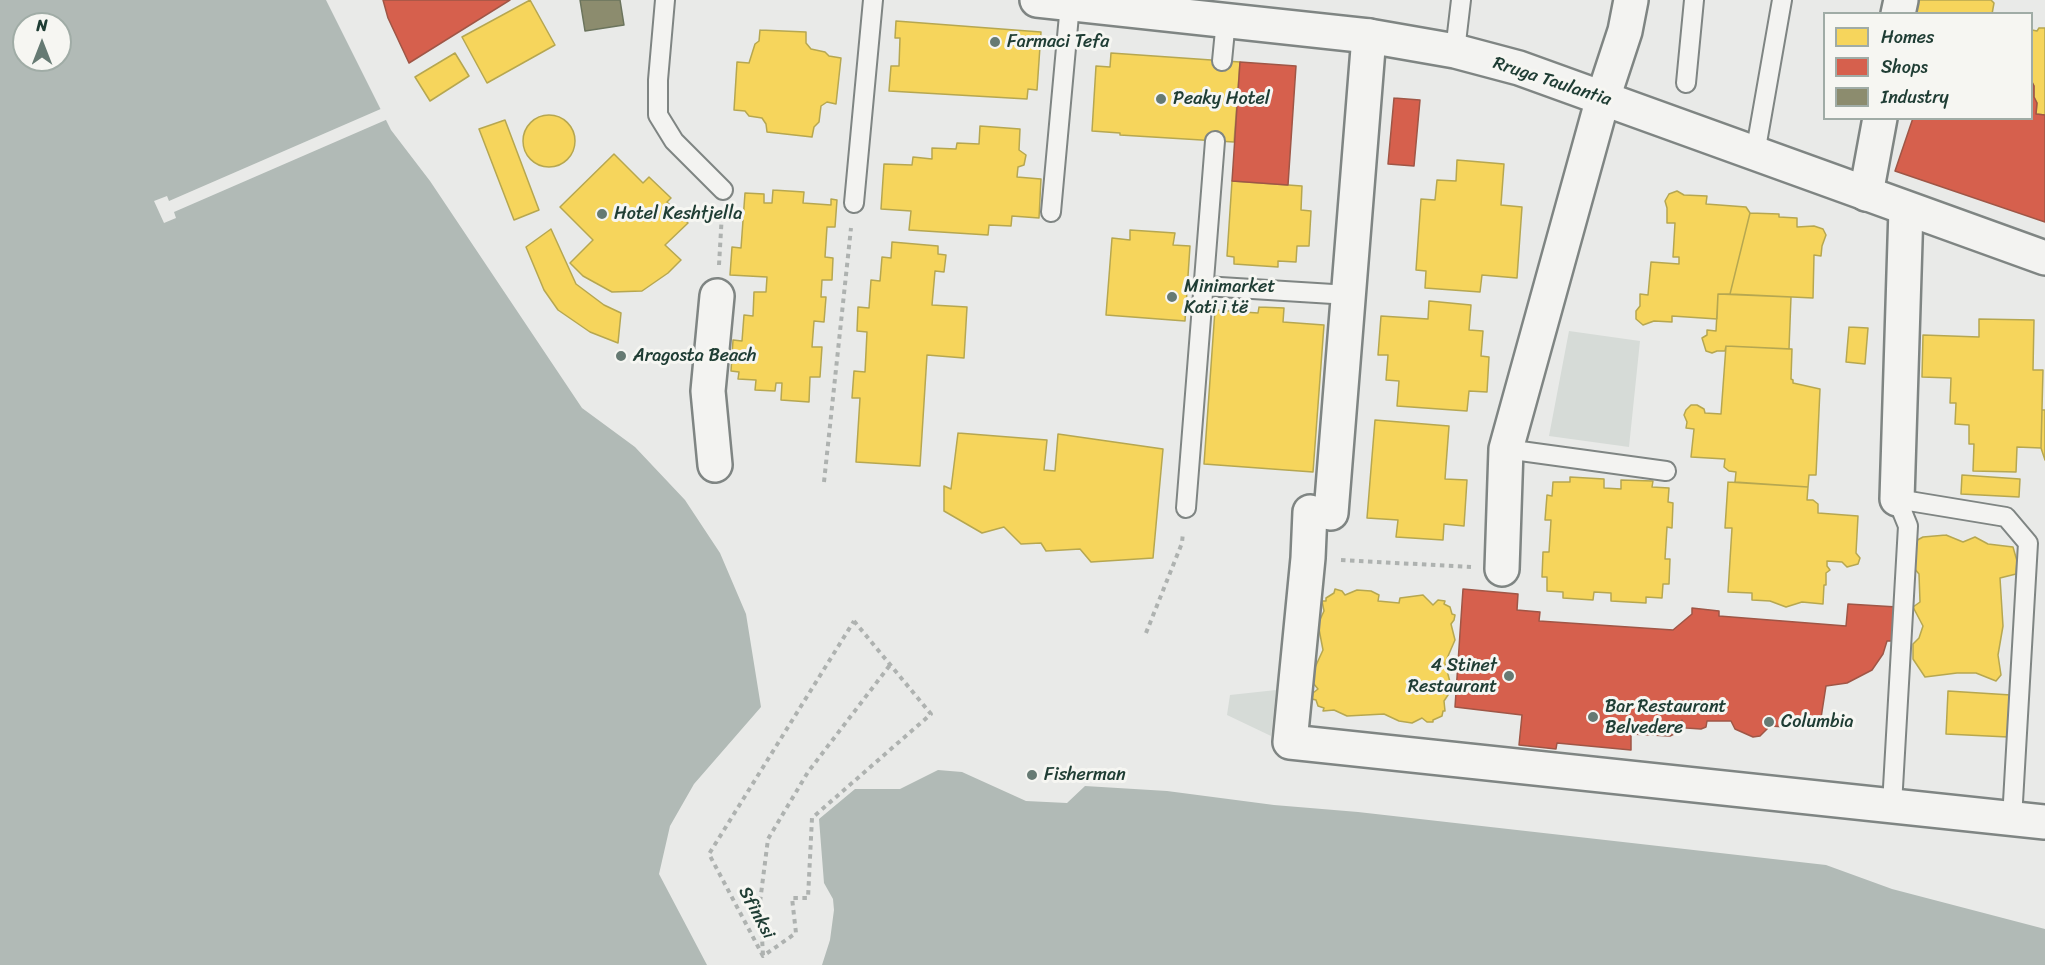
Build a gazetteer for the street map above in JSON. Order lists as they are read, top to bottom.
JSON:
{
  "streets": {
    "street": ["Rruga Taulantia"],
    "path": ["Sfinksi"]
  },
  "places": [
    "Farmaci Tefa",
    "Peaky Hotel",
    "Hotel Keshtjella",
    "Minimarket Kati i të",
    "Aragosta Beach",
    "4 Stinet Restaurant",
    "Bar Restaurant Belvedere",
    "Columbia",
    "Fisherman"
  ],
  "legend": ["Homes", "Shops", "Industry"],
  "north": "top"
}
